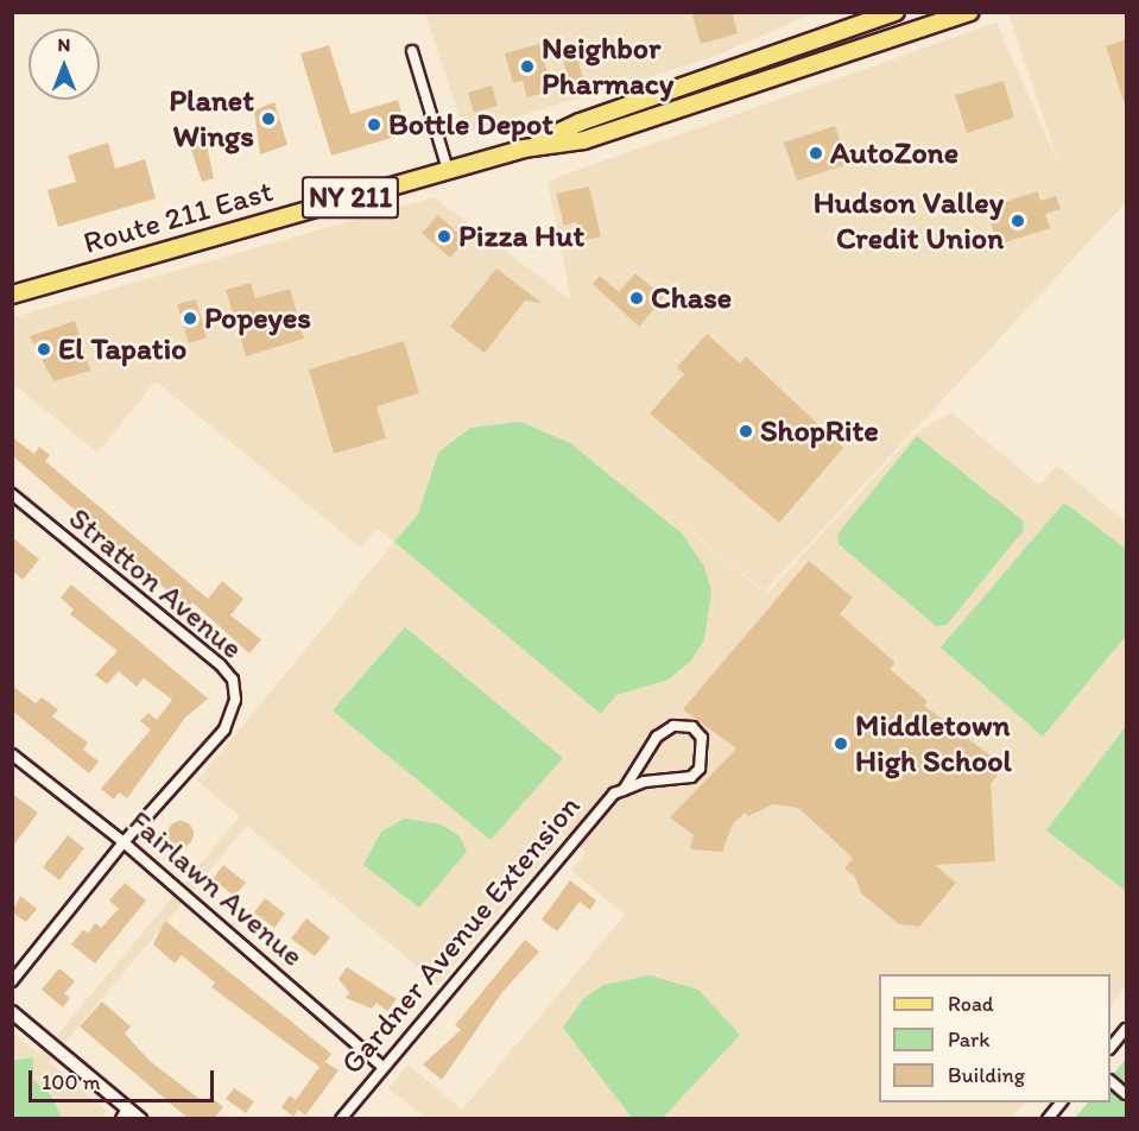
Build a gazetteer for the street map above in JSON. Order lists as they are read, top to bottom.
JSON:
{
  "streets": {
    "main road": ["NY 211", "Route 211 East"],
    "street": ["Stratton Avenue", "Fairlawn Avenue", "Gardner Avenue Extension"]
  },
  "crossings": [
    ["Stratton Avenue", "Fairlawn Avenue"],
    ["Fairlawn Avenue", "Gardner Avenue Extension"]
  ],
  "places": [
    "Neighbor Pharmacy",
    "Planet Wings",
    "Bottle Depot",
    "AutoZone",
    "Hudson Valley Credit Union",
    "Pizza Hut",
    "Chase",
    "Popeyes",
    "El Tapatio",
    "ShopRite",
    "Middletown High School"
  ],
  "legend": ["Road", "Park", "Building"],
  "scale_bar": "100 m",
  "north": "top"
}
